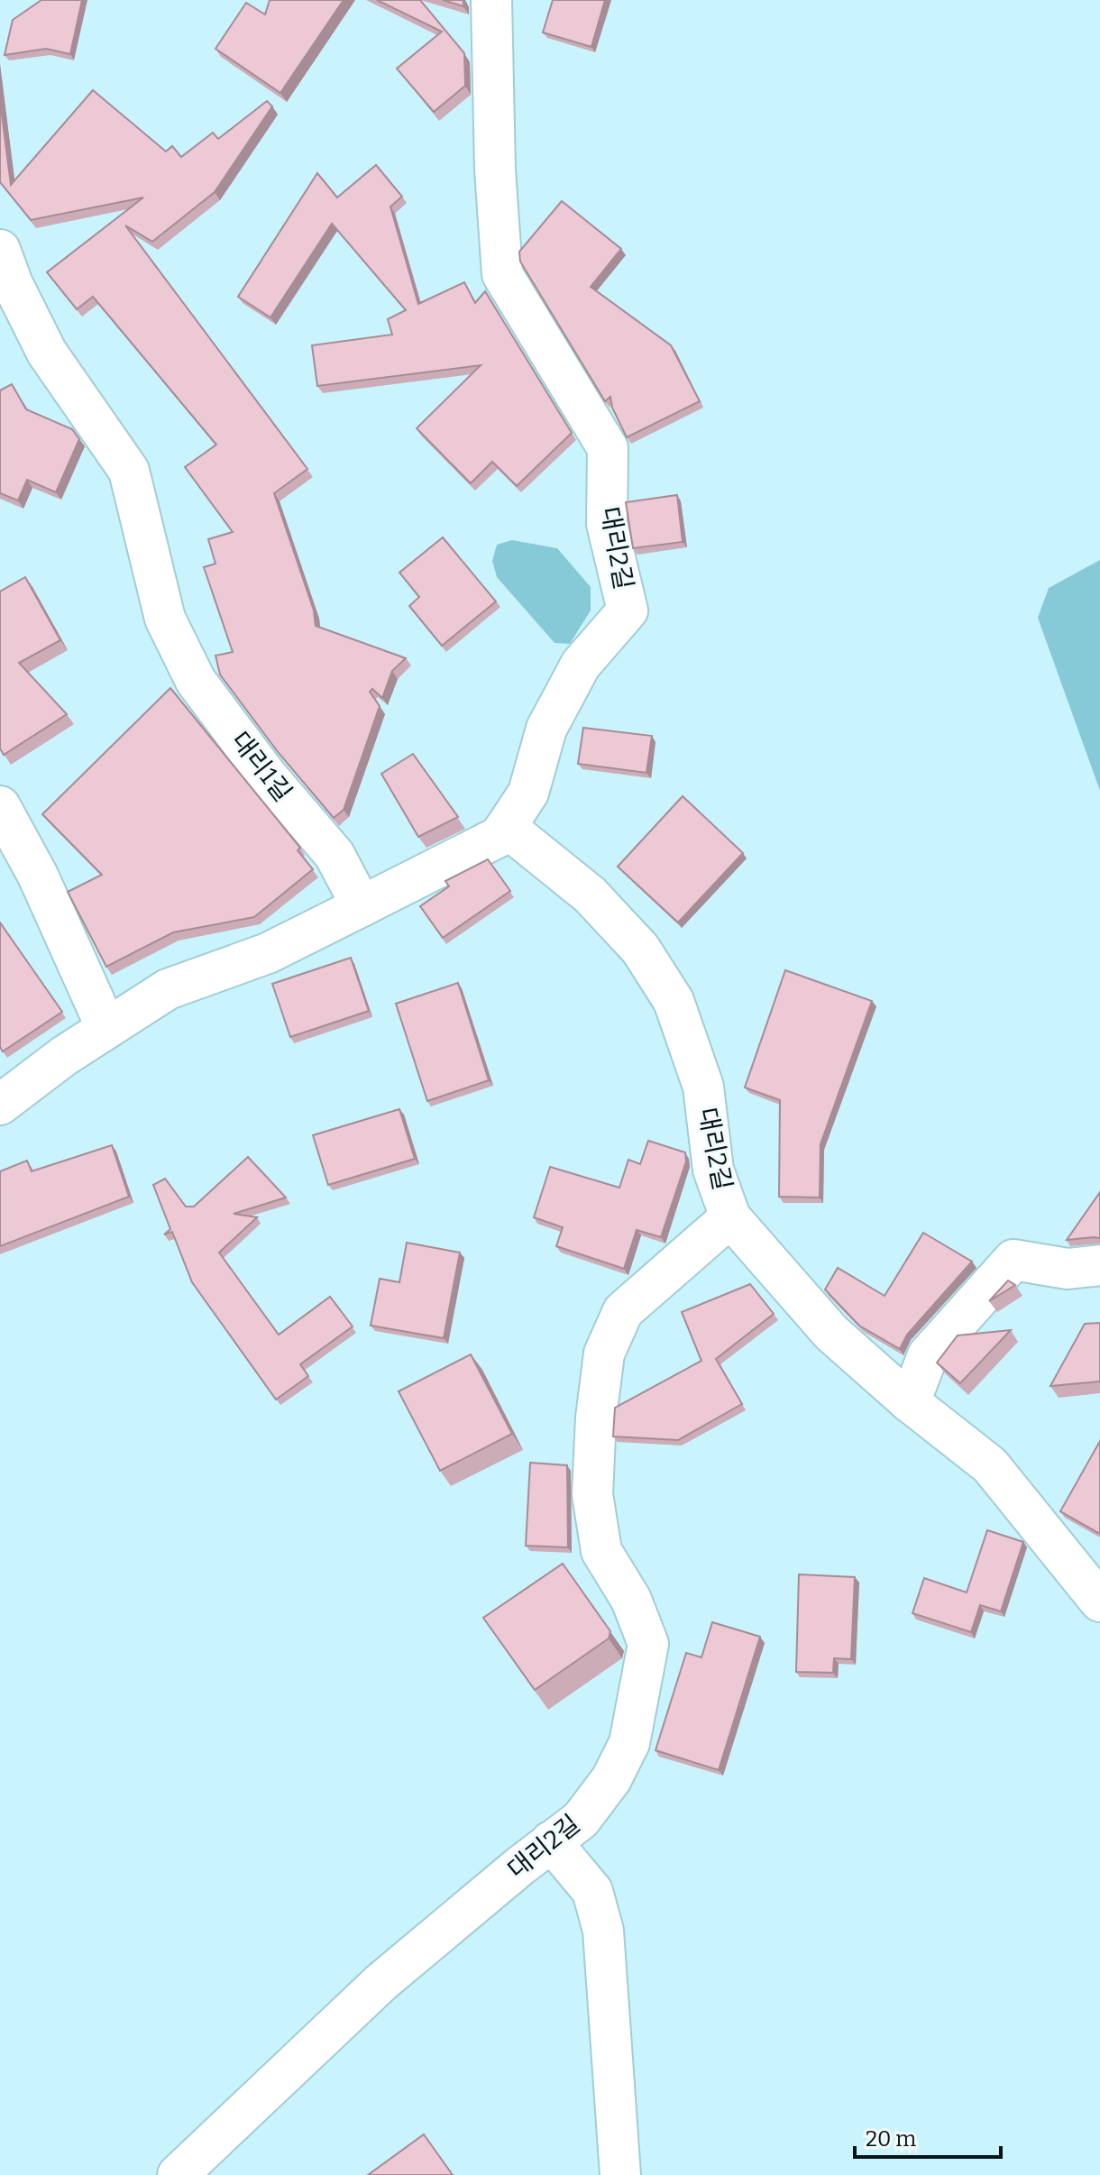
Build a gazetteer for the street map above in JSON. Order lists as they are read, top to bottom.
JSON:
{
  "streets": {
    "street": ["대리2길", "대리1길"]
  },
  "scale_bar": "20 m"
}
